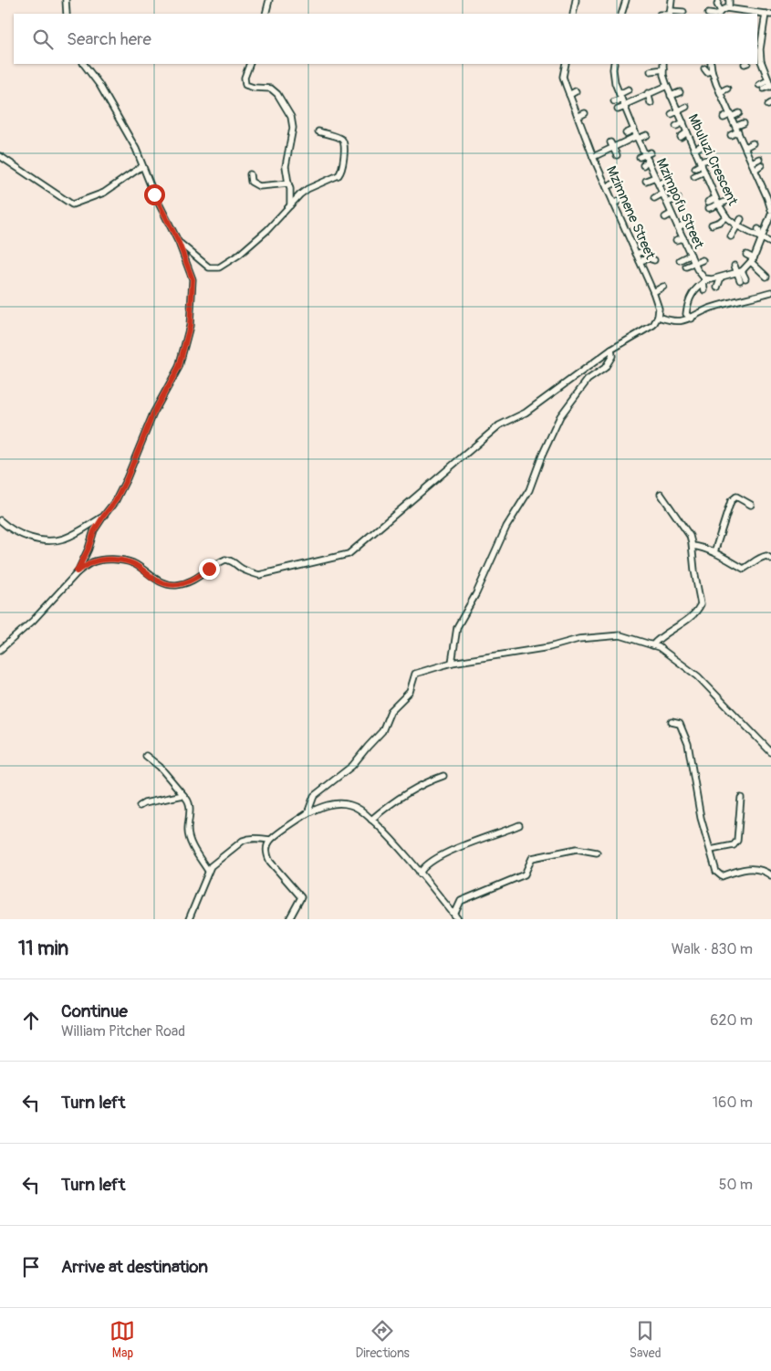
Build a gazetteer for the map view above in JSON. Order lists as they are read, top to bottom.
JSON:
{
  "streets": {
    "street": ["Mbuluzi Crescent", "Mzimpofu Street", "Mzimnene Street"]
  },
  "page": {
    "search": "Search here",
    "heading": ["11 min", "Walk · 830 m"],
    "list": [
      ["Continue", "William Pitcher Road", "620 m"],
      ["Turn left", "160 m"],
      ["Turn left", "50 m"],
      "Arrive at destination"
    ],
    "nav": ["Map", "Directions", "Saved"]
  }
}
